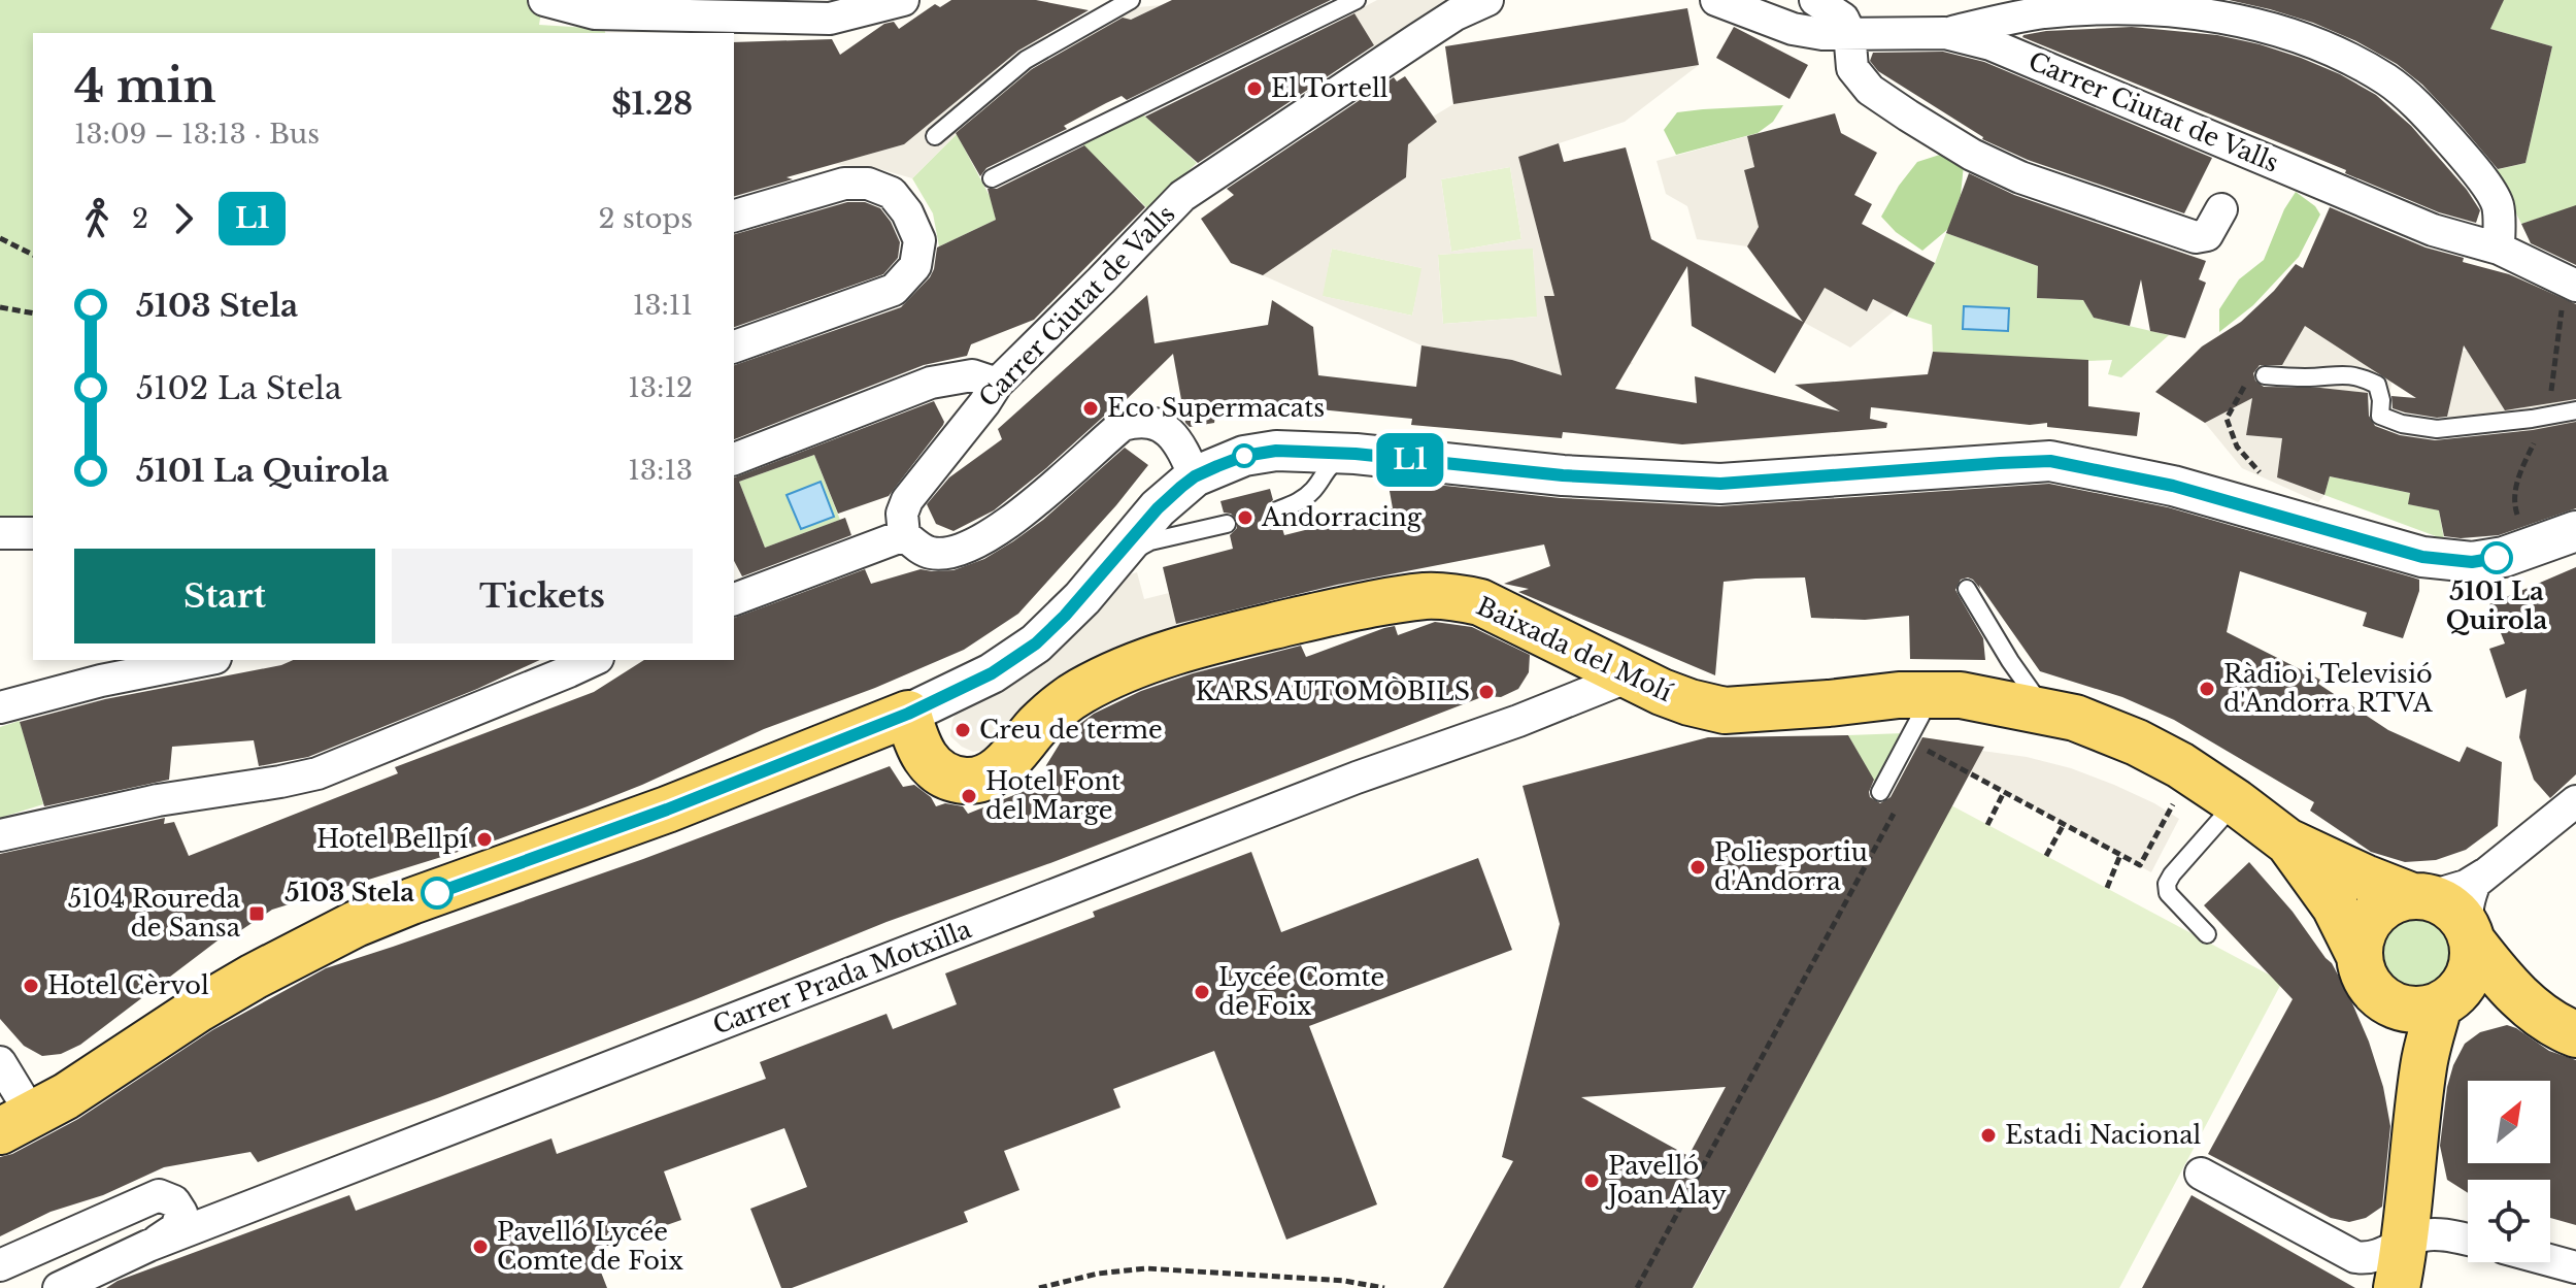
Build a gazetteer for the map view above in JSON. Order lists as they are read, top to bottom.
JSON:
{
  "streets": {
    "main road": ["Baixada del Molí"],
    "street": ["Carrer Ciutat de Valls", "Carrer Prada Motxilla"]
  },
  "crossings": [
    ["Baixada del Molí", "Carrer Prada Motxilla"]
  ],
  "places": {
    "other": [
      "El Tortell",
      "Eco Supermacats",
      "Andorracing",
      "5101 La Quirola",
      "Ràdio i Televisió d'Andorra RTVA",
      "KARS AUTOMÒBILS",
      "Creu de terme",
      "Hotel Font del Marge",
      "Hotel Bellpí",
      "Poliesportiu d'Andorra",
      "5103 Stela",
      "Hotel Cèrvol",
      "Lycée Comte de Foix",
      "Estadi Nacional",
      "Pavelló Joan Alay",
      "Pavelló Lycée Comte de Foix"
    ],
    "transit": ["5104 Roureda de Sansa"]
  },
  "lines": ["bus line L1"],
  "north": "top right",
  "page": {
    "on_map": "L1",
    "heading": ["4 min", "13:09 – 13:13 · Bus", "$1.28"],
    "legs": ["2", "L1", "2 stops"],
    "list": [
      {
        "name": "5103 Stela",
        "value": "13:11"
      },
      {
        "name": "5102 La Stela",
        "value": "13:12"
      },
      {
        "name": "5101 La Quirola",
        "value": "13:13"
      }
    ],
    "buttons": ["Start", "Tickets"]
  }
}
